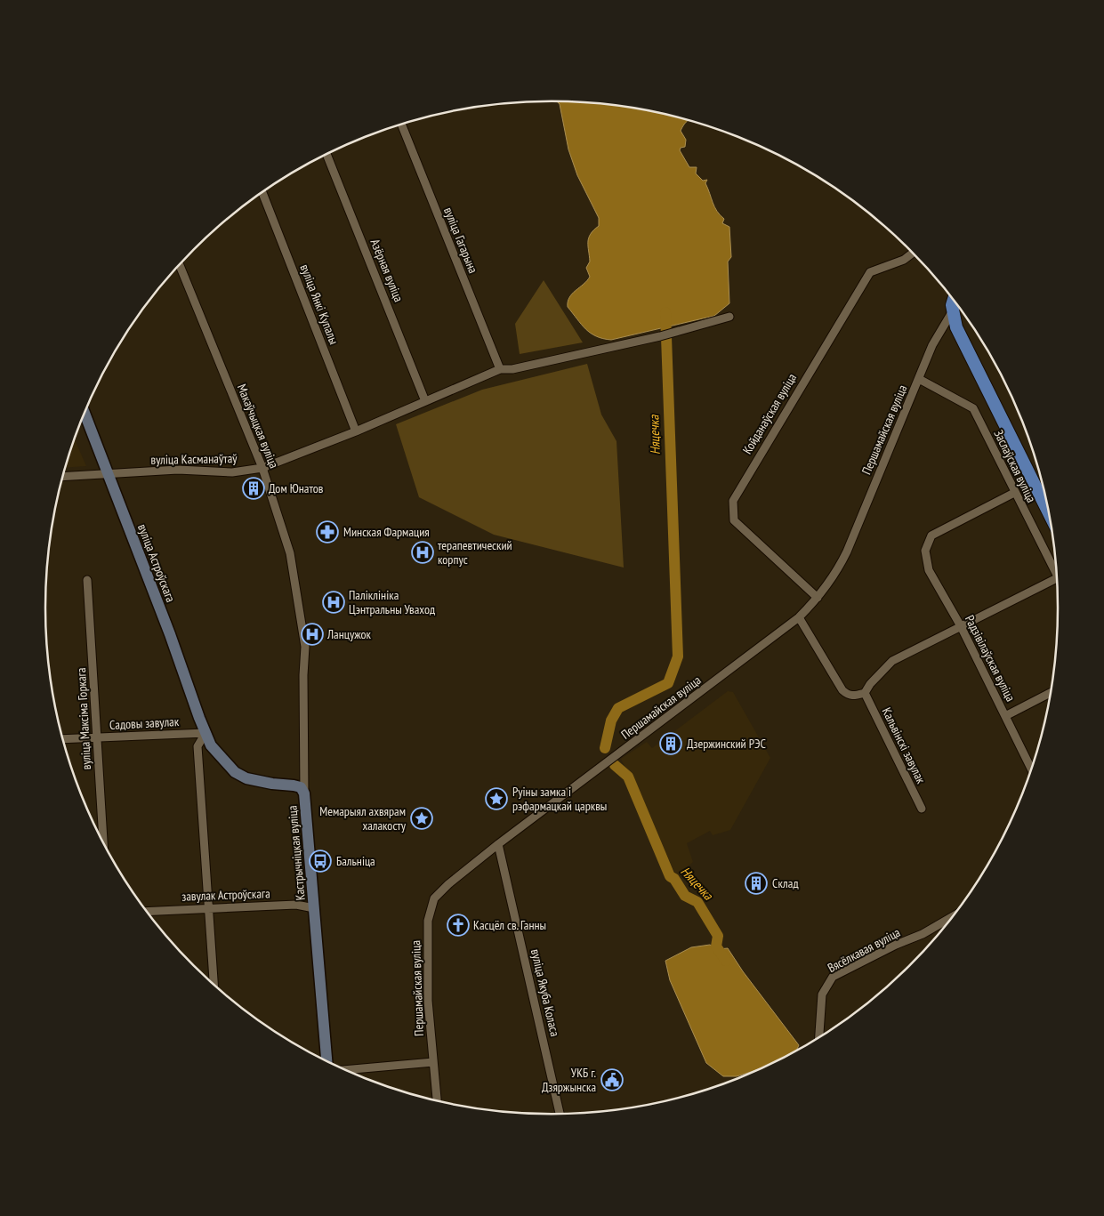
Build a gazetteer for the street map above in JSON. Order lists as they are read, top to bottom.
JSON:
{
  "streets": {
    "street": [
      "вуліца Гагарына",
      "Азёрная вуліца",
      "вуліца Янкі Купалы",
      "Койданаўская вуліца",
      "Макаўчыцкая вуліца",
      "Першамайская вуліца",
      "вуліца Касманаўтаў",
      "Заслаўская вуліца",
      "вуліца Астроўскага",
      "Радзівілаўская вуліца",
      "вуліца Максіма Горкага",
      "Садовы завулак",
      "Кальвінскі завулак",
      "Кастрычніцкая вуліца",
      "завулак Астроўскага",
      "Вясёлкавая вуліца",
      "вуліца Якуба Коласа"
    ]
  },
  "crossings": [
    ["вуліца Гагарына", "вуліца Касманаўтаў"],
    ["Азёрная вуліца", "вуліца Касманаўтаў"],
    ["вуліца Янкі Купалы", "вуліца Касманаўтаў"],
    ["Койданаўская вуліца", "Першамайская вуліца"],
    ["Макаўчыцкая вуліца", "вуліца Касманаўтаў"],
    ["Макаўчыцкая вуліца", "Кастрычніцкая вуліца"],
    ["Першамайская вуліца", "Заслаўская вуліца"],
    ["Першамайская вуліца", "вуліца Якуба Коласа"],
    ["вуліца Касманаўтаў", "вуліца Астроўскага"],
    ["Заслаўская вуліца", "Радзівілаўская вуліца"],
    ["вуліца Астроўскага", "Садовы завулак"],
    ["вуліца Астроўскага", "Кастрычніцкая вуліца"],
    ["вуліца Максіма Горкага", "Садовы завулак"],
    ["Кастрычніцкая вуліца", "завулак Астроўскага"]
  ],
  "water": ["Няцечка"],
  "places": {
    "building": ["Дом Юнатов", "Дзержинский РЭС", "Склад"],
    "pharmacy": ["Минская Фармация"],
    "hospital": ["терапевтический корпус", "Паліклініка Цэнтральны Уваход", "Ланцужок"],
    "place": ["Руіны замка і рэфармацкай царквы", "Мемарыял ахвярам халакосту"],
    "bus stop": ["Бальніца"],
    "church": ["Касцёл св. Ганны"],
    "public building": ["УКБ г. Дзяржынска"]
  }
}
